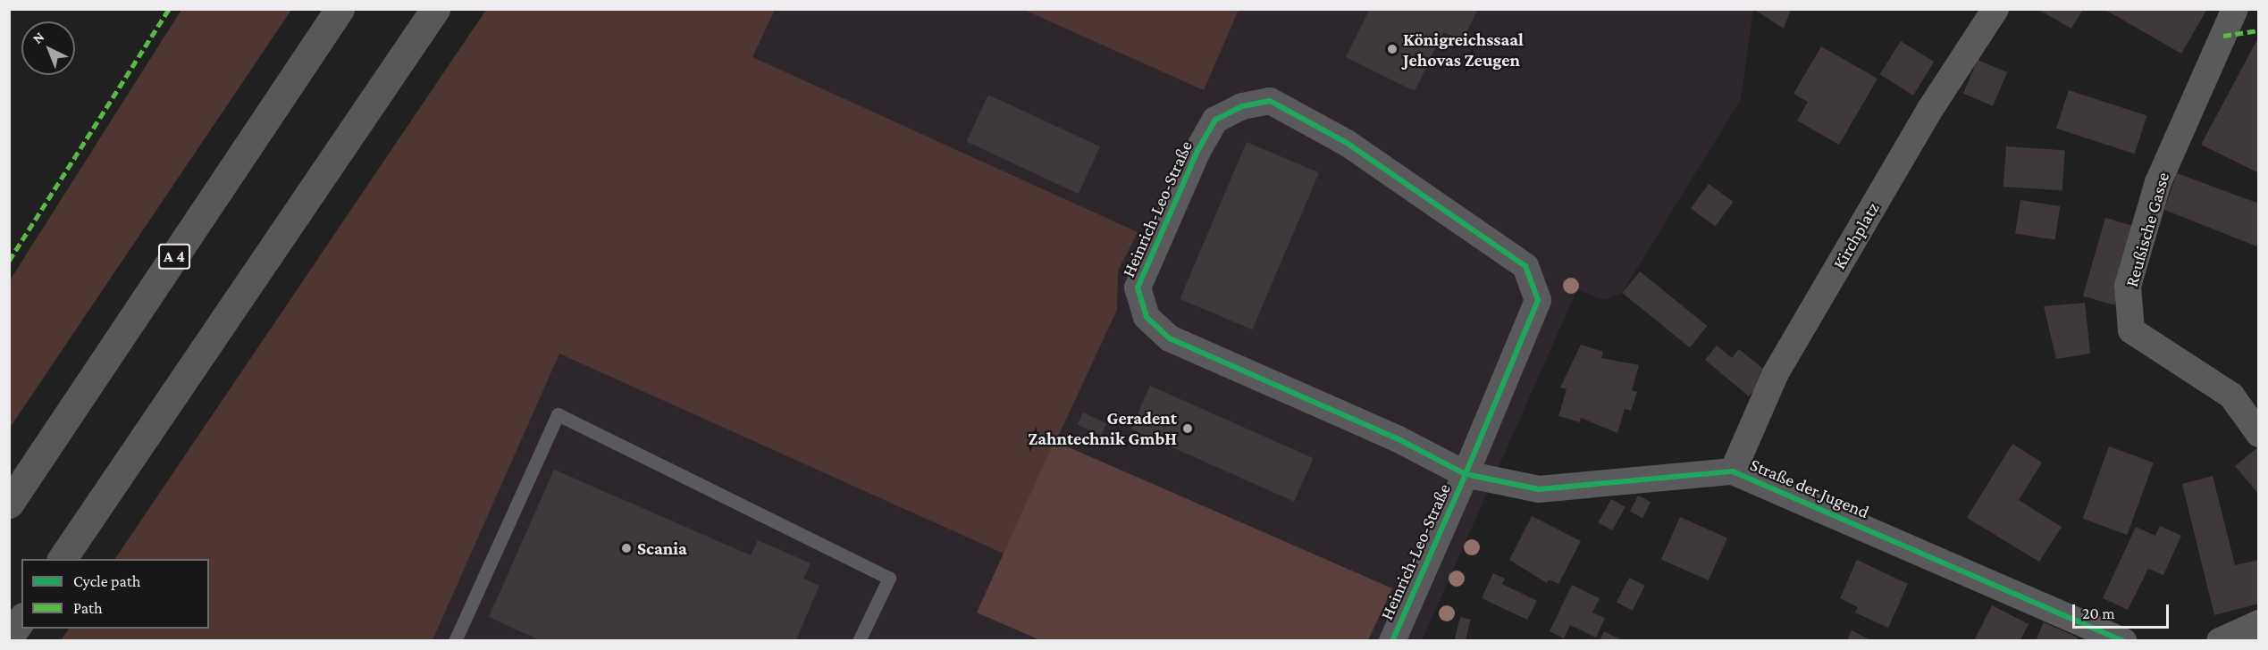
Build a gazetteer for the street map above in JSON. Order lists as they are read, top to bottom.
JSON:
{
  "streets": {
    "highway": ["A 4"],
    "street": [
      "Heinrich-Leo-Straße",
      "Reußische Gasse",
      "Kirchplatz",
      "Straße der Jugend"
    ]
  },
  "crossings": [
    ["Heinrich-Leo-Straße", "Straße der Jugend"],
    ["Kirchplatz", "Straße der Jugend"]
  ],
  "places": ["Königreichssaal Jehovas Zeugen", "Geradent Zahntechnik GmbH", "Scania"],
  "legend": ["Cycle path", "Path"],
  "scale_bar": "20 m",
  "north": "top left"
}
